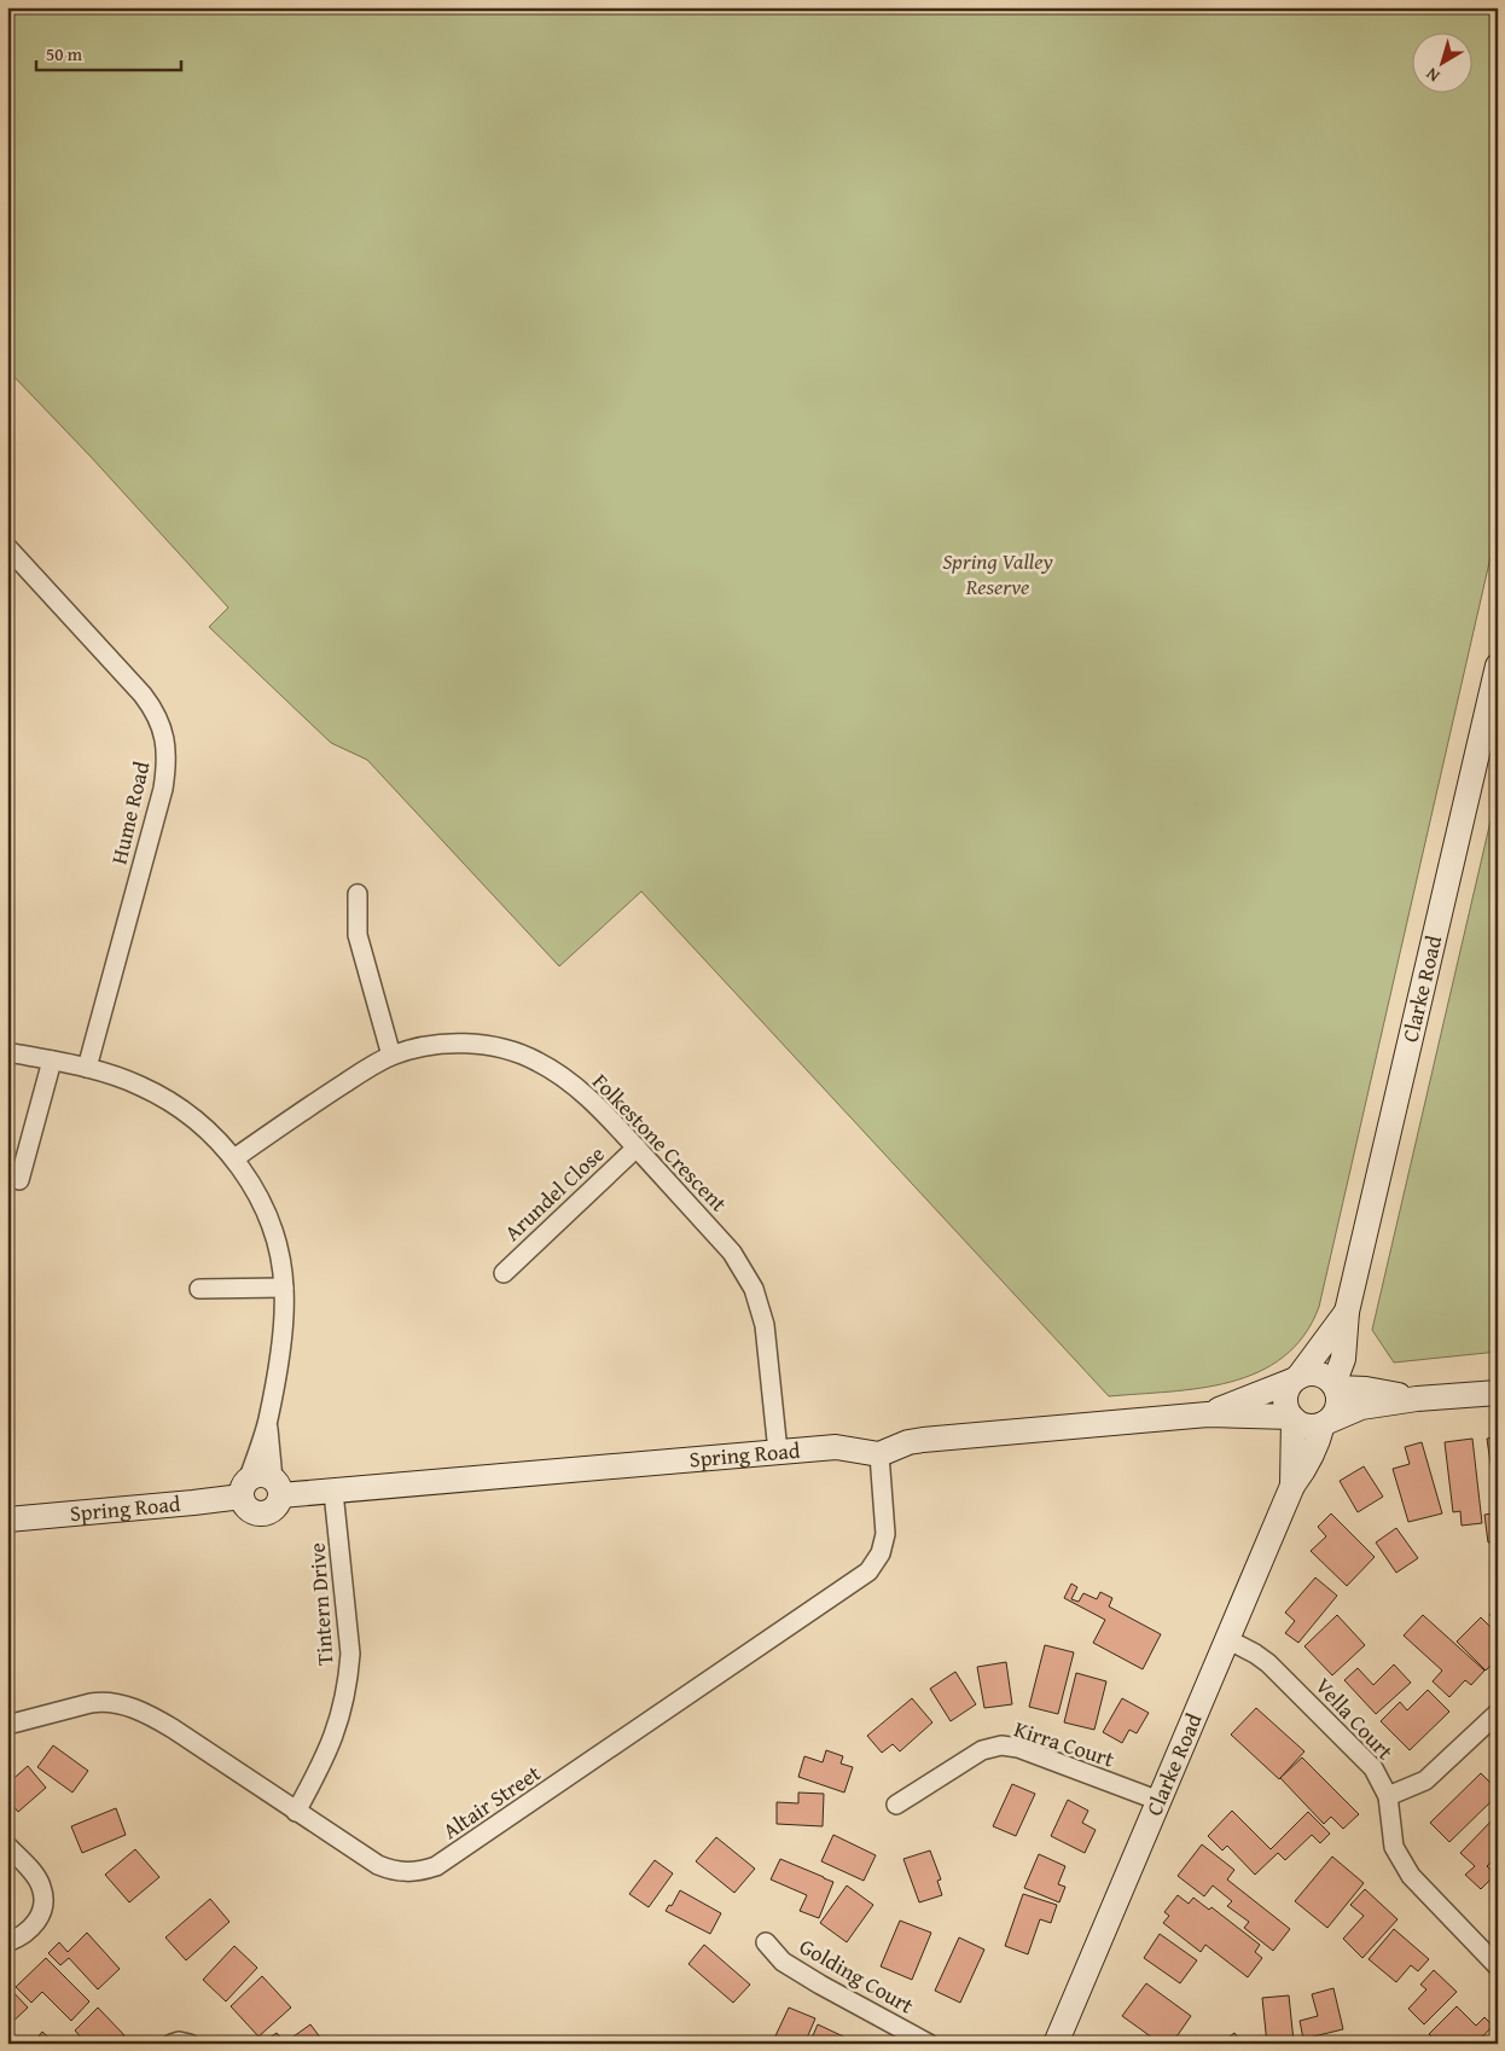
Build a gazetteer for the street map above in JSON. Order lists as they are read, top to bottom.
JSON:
{
  "streets": {
    "main road": ["Clarke Road", "Spring Road"],
    "street": [
      "Hume Road",
      "Folkestone Crescent",
      "Arundel Close",
      "Tintern Drive",
      "Vella Court",
      "Kirra Court",
      "Altair Street",
      "Golding Court"
    ]
  },
  "crossings": [
    ["Clarke Road", "Vella Court"],
    ["Clarke Road", "Kirra Court"],
    ["Folkestone Crescent", "Arundel Close"],
    ["Folkestone Crescent", "Spring Road"],
    ["Spring Road", "Tintern Drive"],
    ["Spring Road", "Altair Street"],
    ["Tintern Drive", "Altair Street"]
  ],
  "parks": ["Spring Valley Reserve"],
  "scale_bar": "50 m",
  "north": "bottom left"
}
